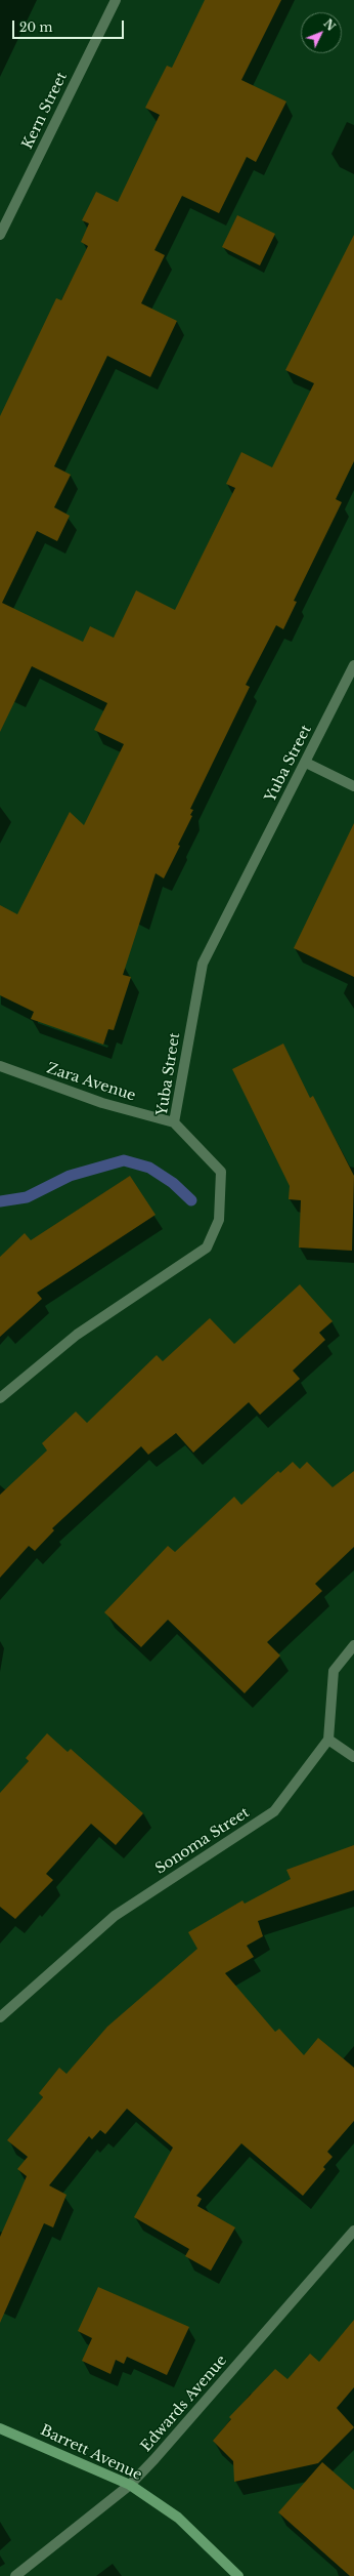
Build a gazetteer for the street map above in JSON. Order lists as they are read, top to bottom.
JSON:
{
  "streets": {
    "street": [
      "Kern Street",
      "Yuba Street",
      "Zara Avenue",
      "Sonoma Street",
      "Edwards Avenue",
      "Barrett Avenue"
    ]
  },
  "crossings": [
    ["Yuba Street", "Zara Avenue"],
    ["Edwards Avenue", "Barrett Avenue"]
  ],
  "scale_bar": "20 m",
  "north": "top right"
}
